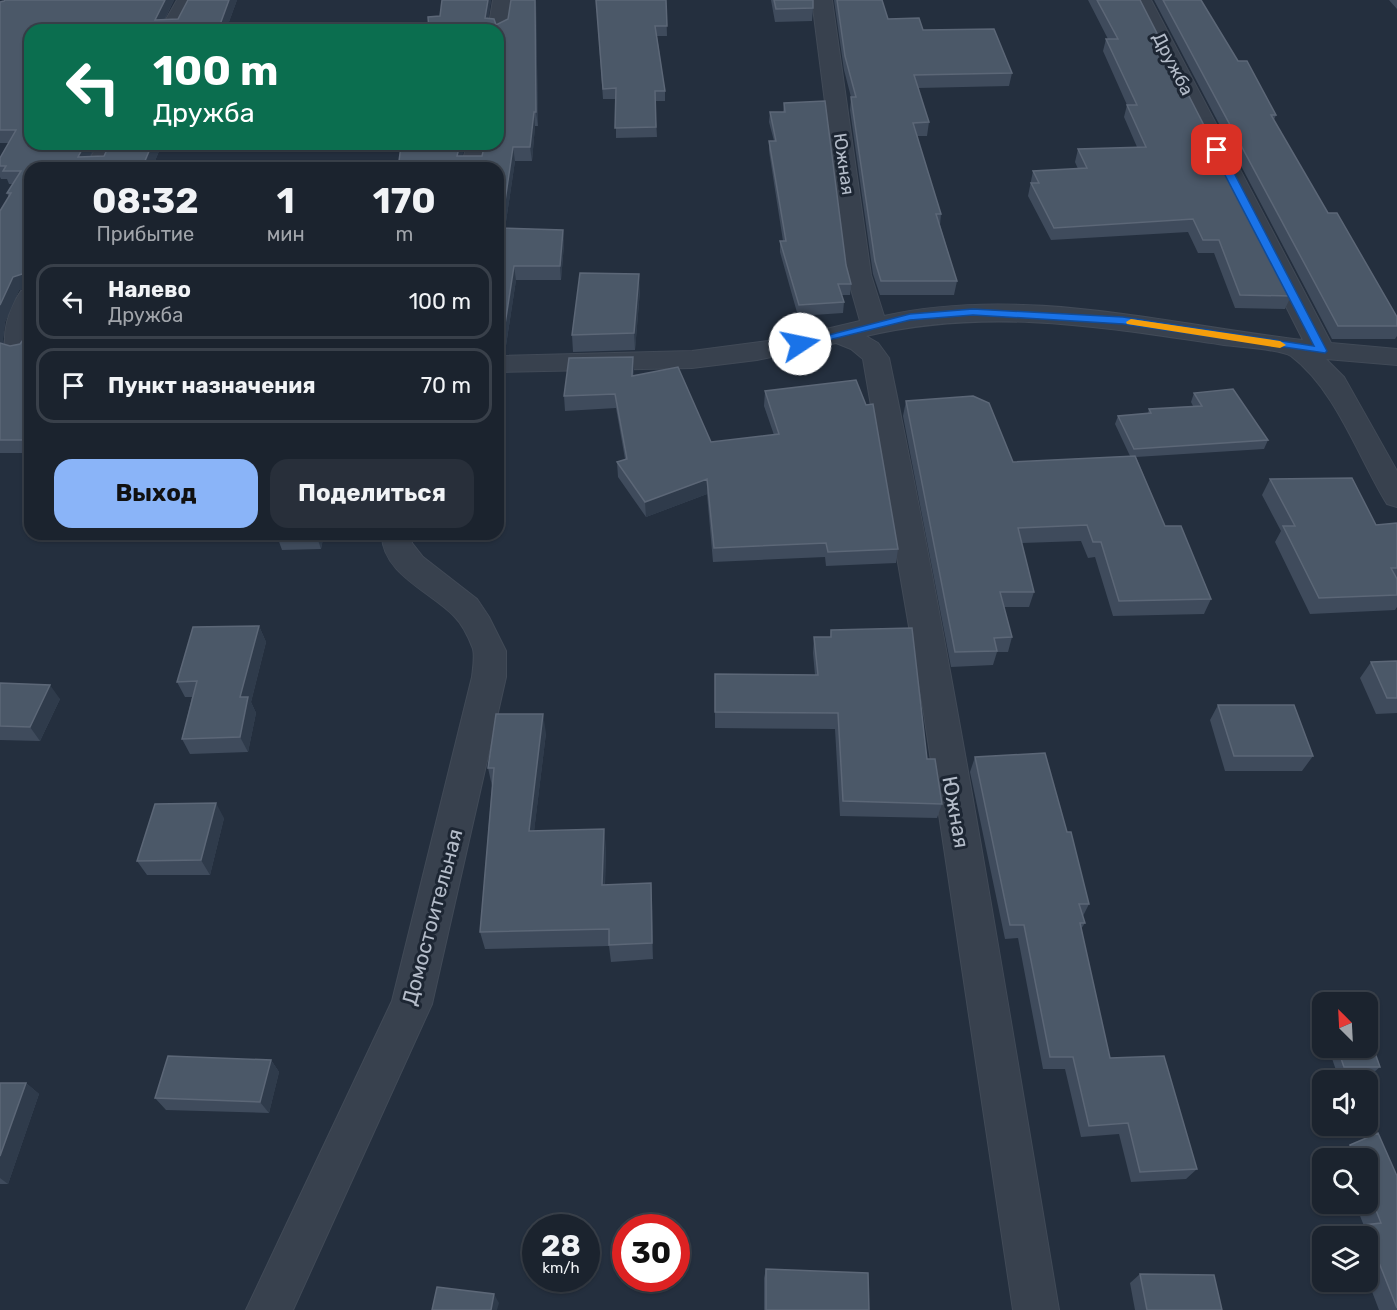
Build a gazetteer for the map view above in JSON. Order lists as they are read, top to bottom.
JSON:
{
  "streets": {
    "street": ["Дружба", "Южная", "Домостоительная"]
  },
  "north": "top left",
  "page": {
    "turn": ["100 m", "Дружба"],
    "eta": [
      "08:32",
      "Прибытие",
      "1",
      "мин",
      "170",
      "m"
    ],
    "list": [
      {
        "name": "Налево",
        "note": "Дружба",
        "value": "100 m"
      },
      {
        "name": "Пункт назначения",
        "value": "70 m"
      }
    ],
    "buttons": ["Выход", "Поделиться"],
    "speed": "28 km/h",
    "limit": "30"
  }
}
